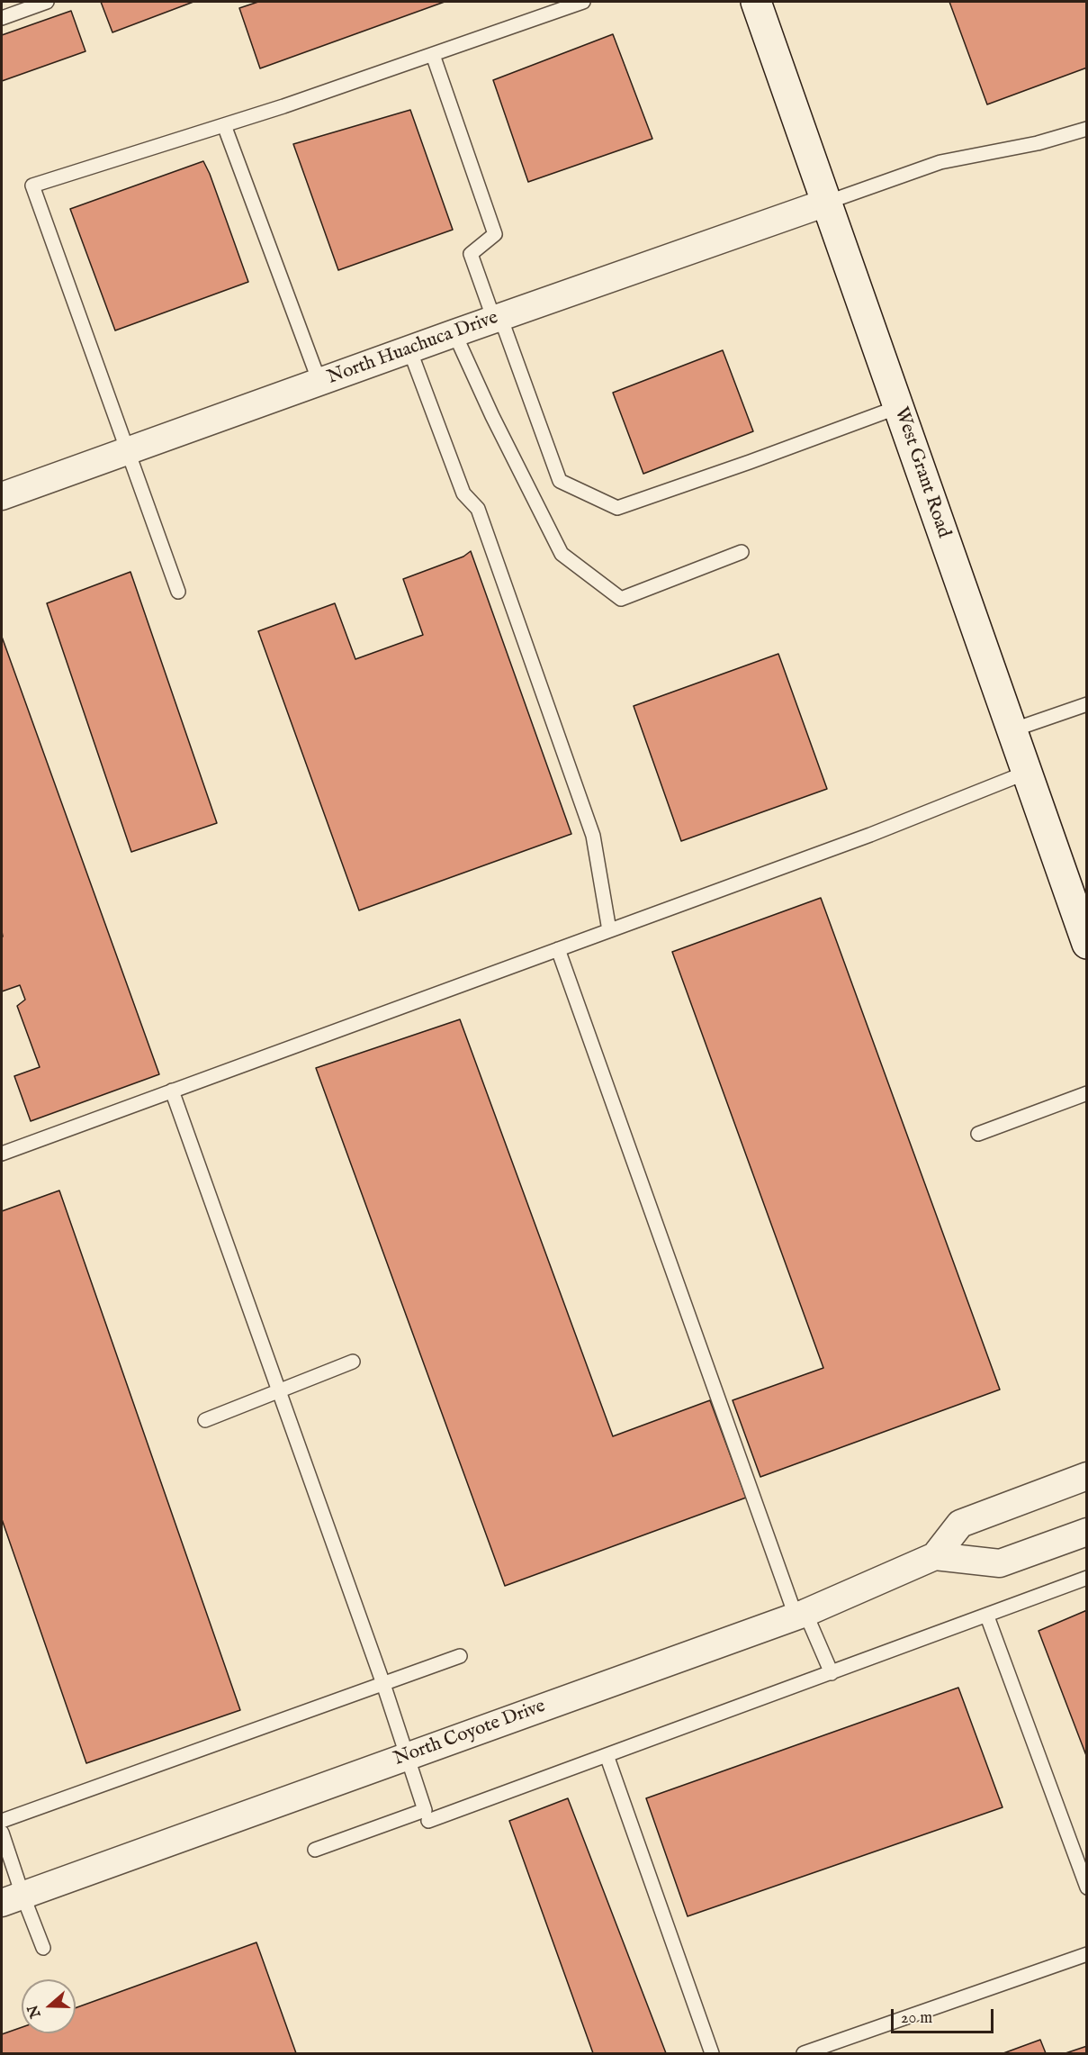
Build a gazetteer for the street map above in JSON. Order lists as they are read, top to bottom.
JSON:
{
  "streets": {
    "main road": ["West Grant Road"],
    "street": ["North Huachuca Drive", "North Coyote Drive"]
  },
  "crossings": [
    ["North Huachuca Drive", "West Grant Road"]
  ],
  "scale_bar": "20 m",
  "north": "left"
}
